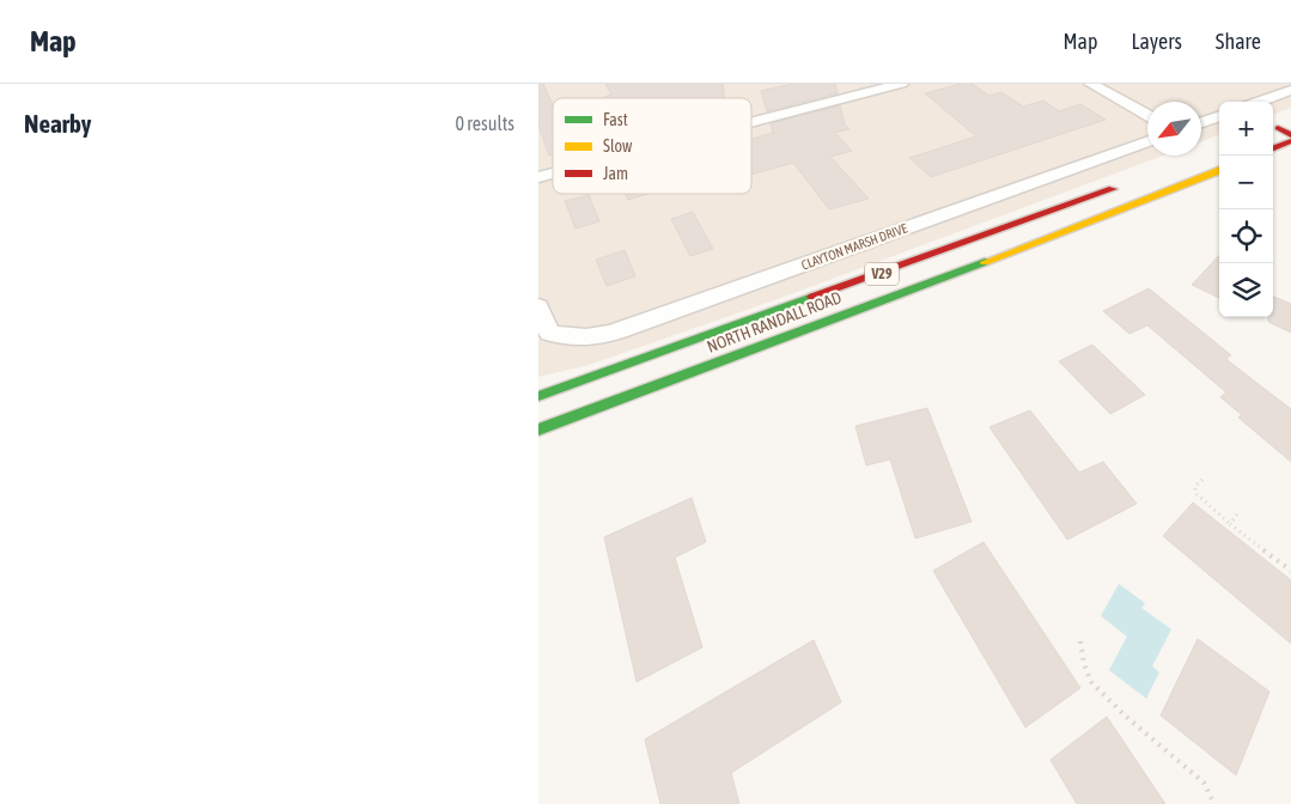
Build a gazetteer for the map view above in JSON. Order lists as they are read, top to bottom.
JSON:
{
  "streets": {
    "main road": ["V29", "NORTH RANDALL ROAD"],
    "street": ["CLAYTON MARSH DRIVE"]
  },
  "legend": ["Fast", "Slow", "Jam"],
  "north": "bottom left",
  "page": {
    "header": "Map",
    "nav": ["Map", "Layers", "Share"],
    "heading": ["Nearby", "0 results"],
    "map_buttons": ["+", "−"]
  }
}
